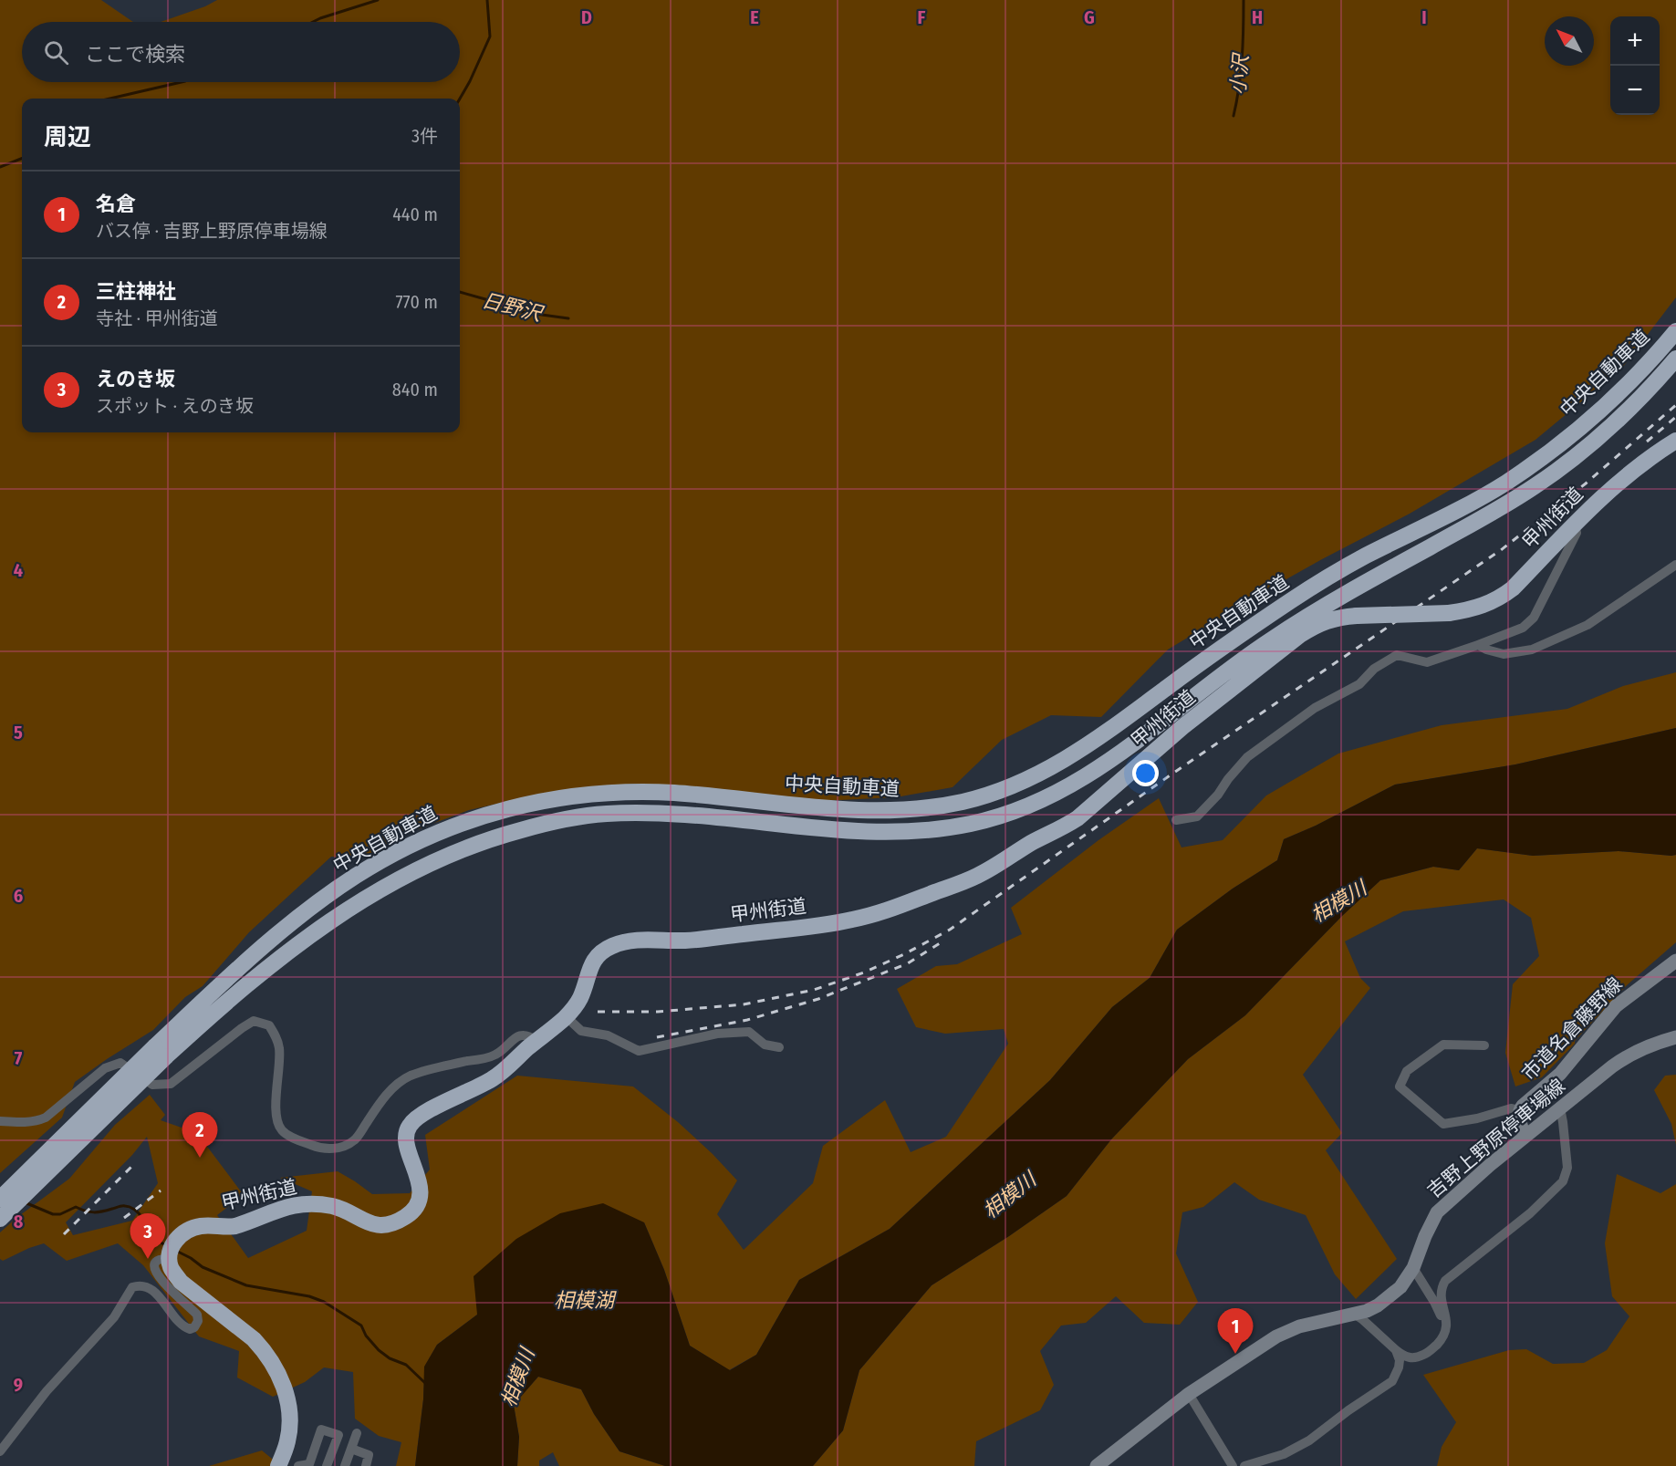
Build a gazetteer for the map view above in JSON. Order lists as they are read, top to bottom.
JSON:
{
  "streets": {
    "highway": ["中央自動車道", "甲州街道"],
    "main road": ["市道名倉藤野線", "吉野上野原停車場線"]
  },
  "water": [
    "小沢",
    "日野沢",
    "相模川",
    "相模湖"
  ],
  "north": "top left",
  "page": {
    "map_buttons": ["+", "−"],
    "search": "ここで検索",
    "heading": ["周辺", "3件"],
    "list": [
      {
        "mark": "1",
        "name": "名倉",
        "note": "バス停 · 吉野上野原停車場線",
        "value": "440 m"
      },
      {
        "mark": "2",
        "name": "三柱神社",
        "note": "寺社 · 甲州街道",
        "value": "770 m"
      },
      {
        "mark": "3",
        "name": "えのき坂",
        "note": "スポット · えのき坂",
        "value": "840 m"
      }
    ],
    "pins": ["2", "3", "1"]
  },
  "grid": {
    "columns": [
      "D",
      "E",
      "F",
      "G",
      "H",
      "I"
    ],
    "rows": [
      "4",
      "5",
      "6",
      "7",
      "8",
      "9"
    ]
  }
}
